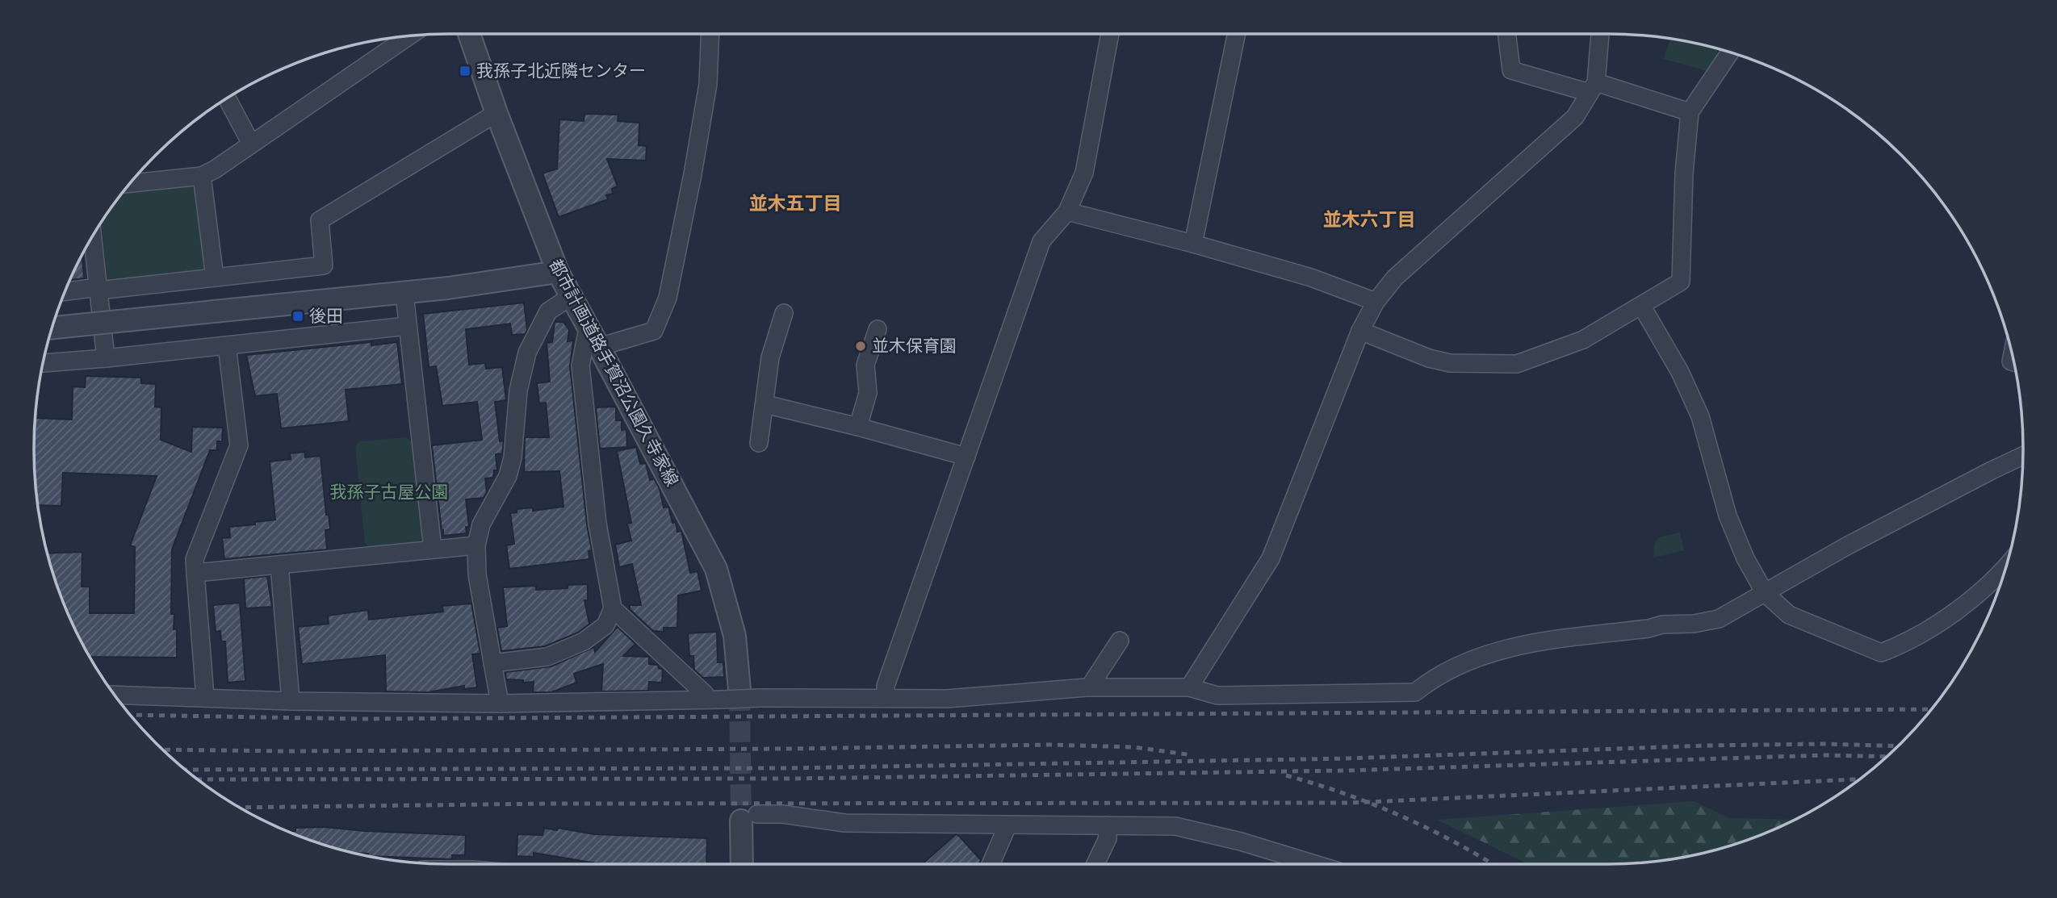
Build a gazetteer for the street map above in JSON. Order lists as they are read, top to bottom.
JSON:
{
  "streets": {
    "street": ["都市計画道路手賀沼公園久寺家線"]
  },
  "districts": ["並木五丁目", "並木六丁目"],
  "parks": ["我孫子古屋公園"],
  "places": {
    "transit": ["我孫子北近隣センター", "後田"],
    "other": ["並木保育園"]
  }
}
